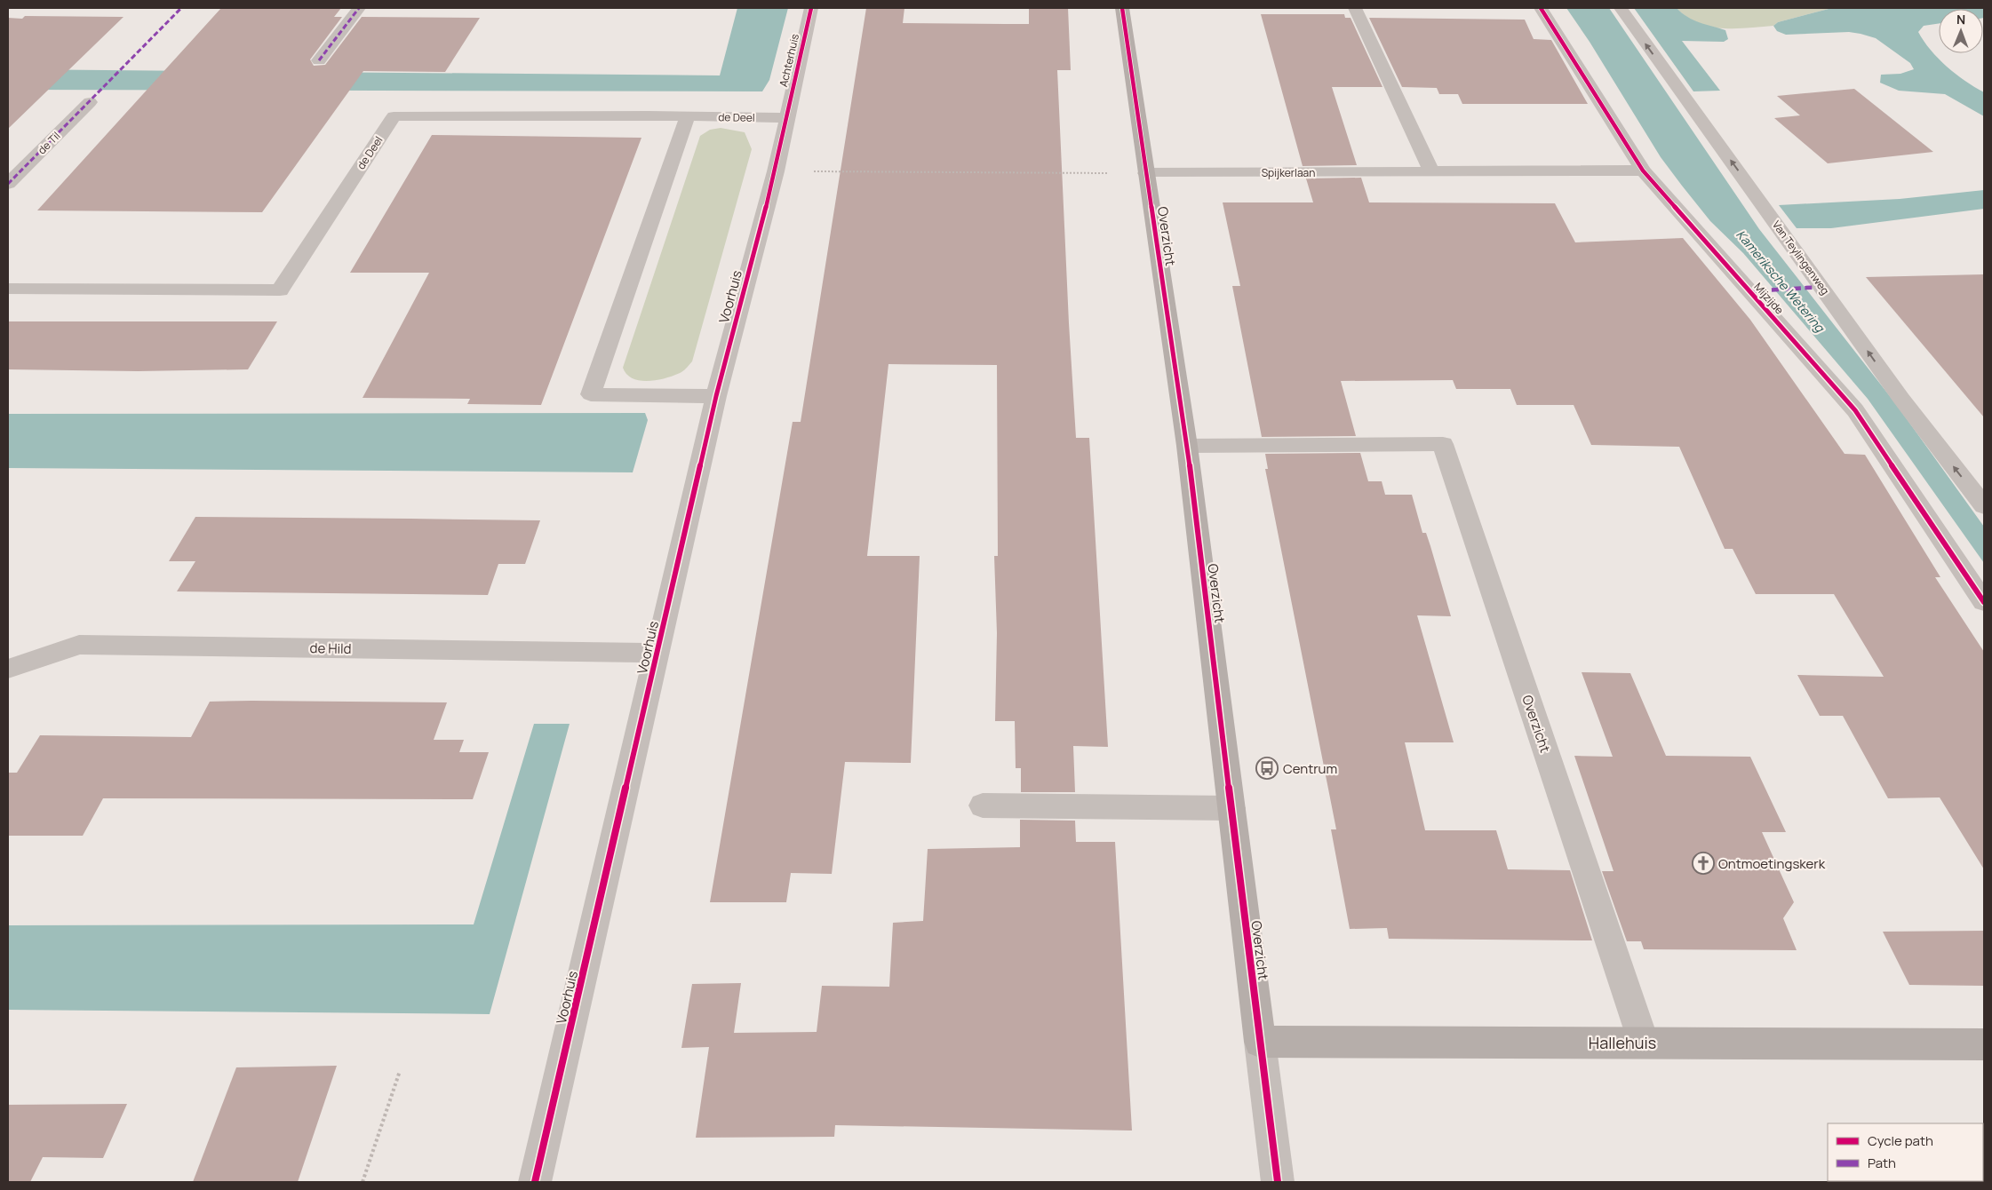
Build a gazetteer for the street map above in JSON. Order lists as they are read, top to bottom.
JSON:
{
  "streets": {
    "street": [
      "Achterhuis",
      "de Deel",
      "de Til",
      "Spijkerlaan",
      "Overzicht",
      "Van Teylingenweg",
      "Voorhuis",
      "Mijzijde",
      "de Hild",
      "Hallehuis"
    ]
  },
  "crossings": [
    ["Achterhuis", "de Deel"],
    ["Achterhuis", "Voorhuis"],
    ["de Deel", "Voorhuis"],
    ["Spijkerlaan", "Overzicht"],
    ["Spijkerlaan", "Mijzijde"],
    ["Overzicht", "Hallehuis"],
    ["Voorhuis", "de Hild"]
  ],
  "one_way": ["Van Teylingenweg"],
  "water": ["Kameriksche Wetering"],
  "places": {
    "bus stop": ["Centrum"],
    "church": ["Ontmoetingskerk"]
  },
  "legend": ["Cycle path", "Path"],
  "north": "top"
}
